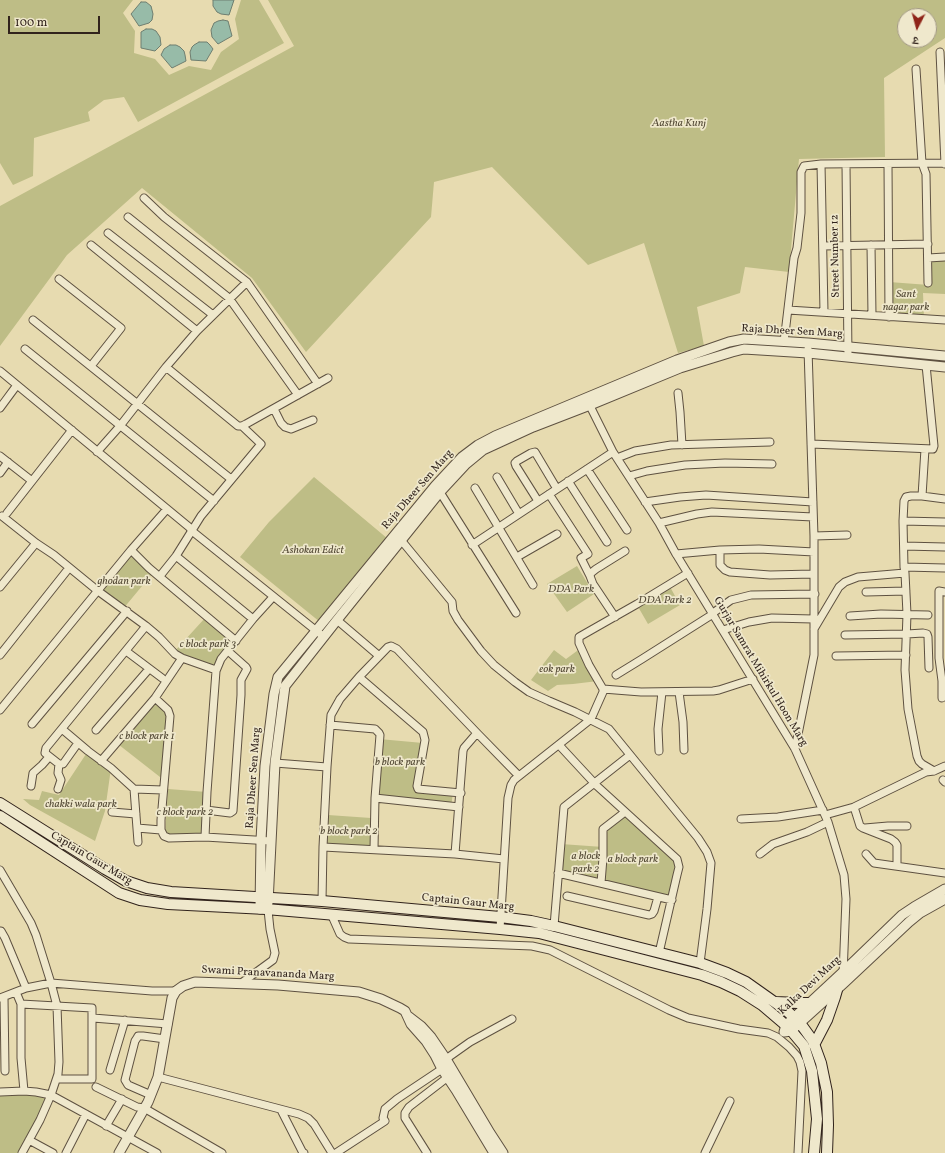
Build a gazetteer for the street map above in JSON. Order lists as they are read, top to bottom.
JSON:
{
  "streets": {
    "main road": ["Captain Gaur Marg"],
    "street": [
      "Street Number 12",
      "Raja Dheer Sen Marg",
      "Gurjar Samrat Mihirkul Hoon Marg",
      "Swami Pranavananda Marg",
      "Kalka Devi Marg"
    ]
  },
  "crossings": [
    ["Street Number 12", "Raja Dheer Sen Marg"],
    ["Raja Dheer Sen Marg", "Gurjar Samrat Mihirkul Hoon Marg"],
    ["Raja Dheer Sen Marg", "Captain Gaur Marg"],
    ["Gurjar Samrat Mihirkul Hoon Marg", "Kalka Devi Marg"],
    ["Captain Gaur Marg", "Kalka Devi Marg"]
  ],
  "parks": [
    "Aastha Kunj",
    "Sant nagar park",
    "Ashokan Edict",
    "ghodan park",
    "DDA Park",
    "DDA Park 2",
    "c block park 3",
    "eok park",
    "c block park 1",
    "b block park",
    "chakki wala park",
    "c block park 2",
    "b block park 2",
    "a block park 2",
    "a block park"
  ],
  "scale_bar": "100 m",
  "north": "bottom"
}
